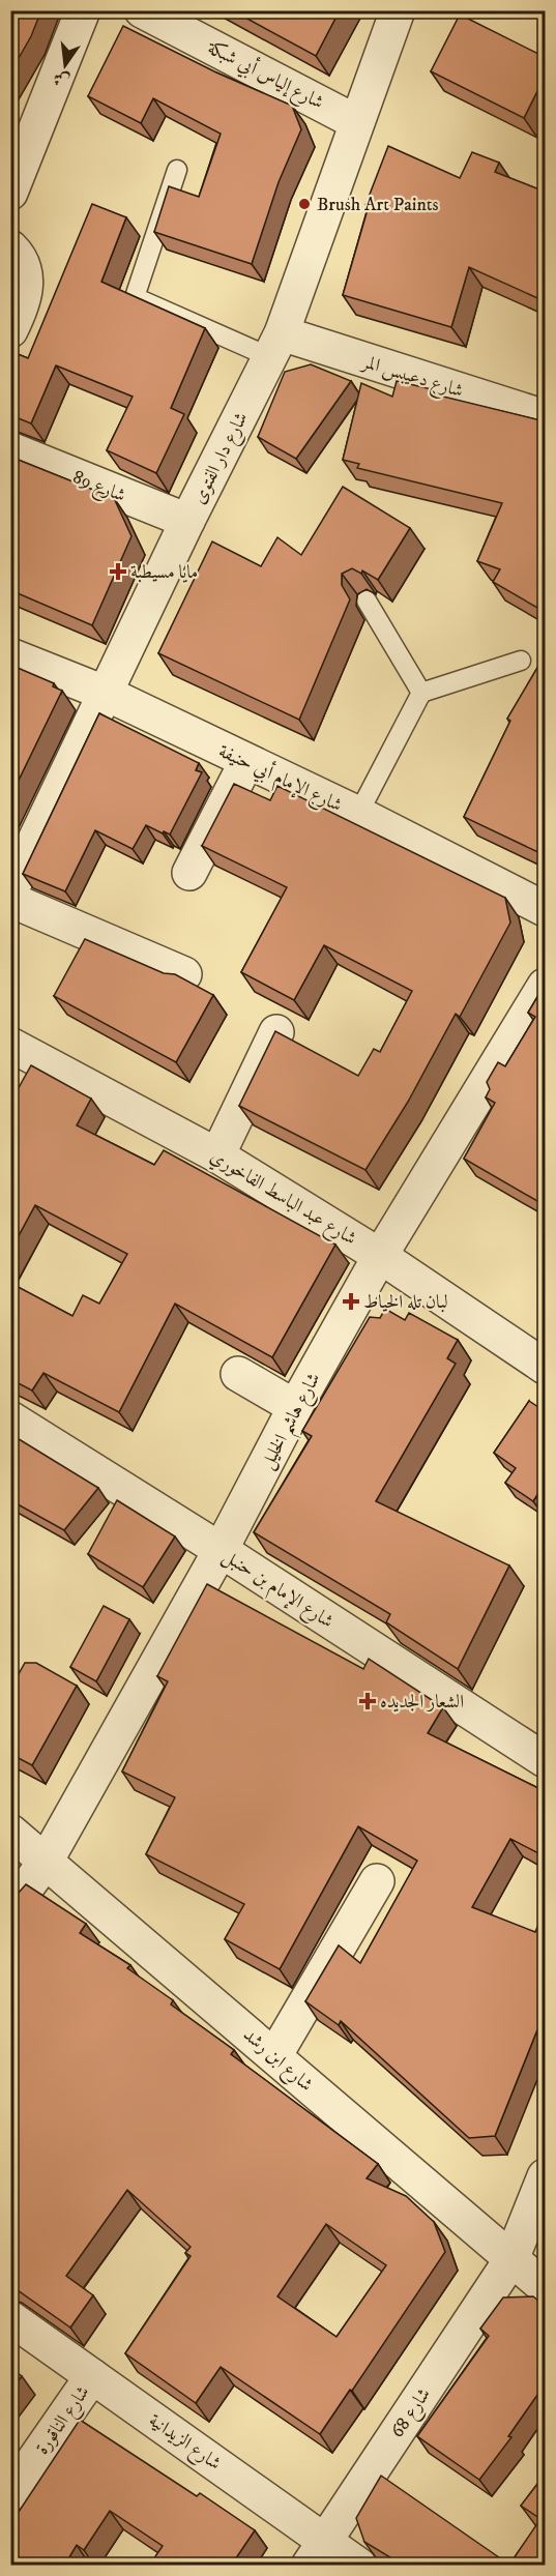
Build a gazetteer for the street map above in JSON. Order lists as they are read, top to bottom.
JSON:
{
  "streets": {
    "street": [
      "شارع إلياس أبي شبكة",
      "شارع دعيبس المر",
      "شارع دار الفتوى",
      "شارع 89",
      "شارع الإمام أبي حنيفة",
      "شارع عبد الباسط الفاخوري",
      "شارع هاشم الخليل",
      "شارع الإمام بن حنبل",
      "شارع ابن رشد",
      "شارع 68",
      "شارع الناقورة",
      "شارع الزيدانية"
    ]
  },
  "crossings": [
    ["شارع إلياس أبي شبكة", "شارع دار الفتوى"],
    ["شارع دعيبس المر", "شارع دار الفتوى"],
    ["شارع دار الفتوى", "شارع 89"],
    ["شارع دار الفتوى", "شارع الإمام أبي حنيفة"],
    ["شارع عبد الباسط الفاخوري", "شارع هاشم الخليل"],
    ["شارع هاشم الخليل", "شارع الإمام بن حنبل"],
    ["شارع هاشم الخليل", "شارع ابن رشد"],
    ["شارع ابن رشد", "شارع 68"],
    ["شارع 68", "شارع الزيدانية"],
    ["شارع الناقورة", "شارع الزيدانية"]
  ],
  "places": {
    "other": ["Brush Art Paints"],
    "health": ["مايا مسيطبة", "لبان تله الخياط", "الشعار الجديده"]
  },
  "north": "bottom"
}
